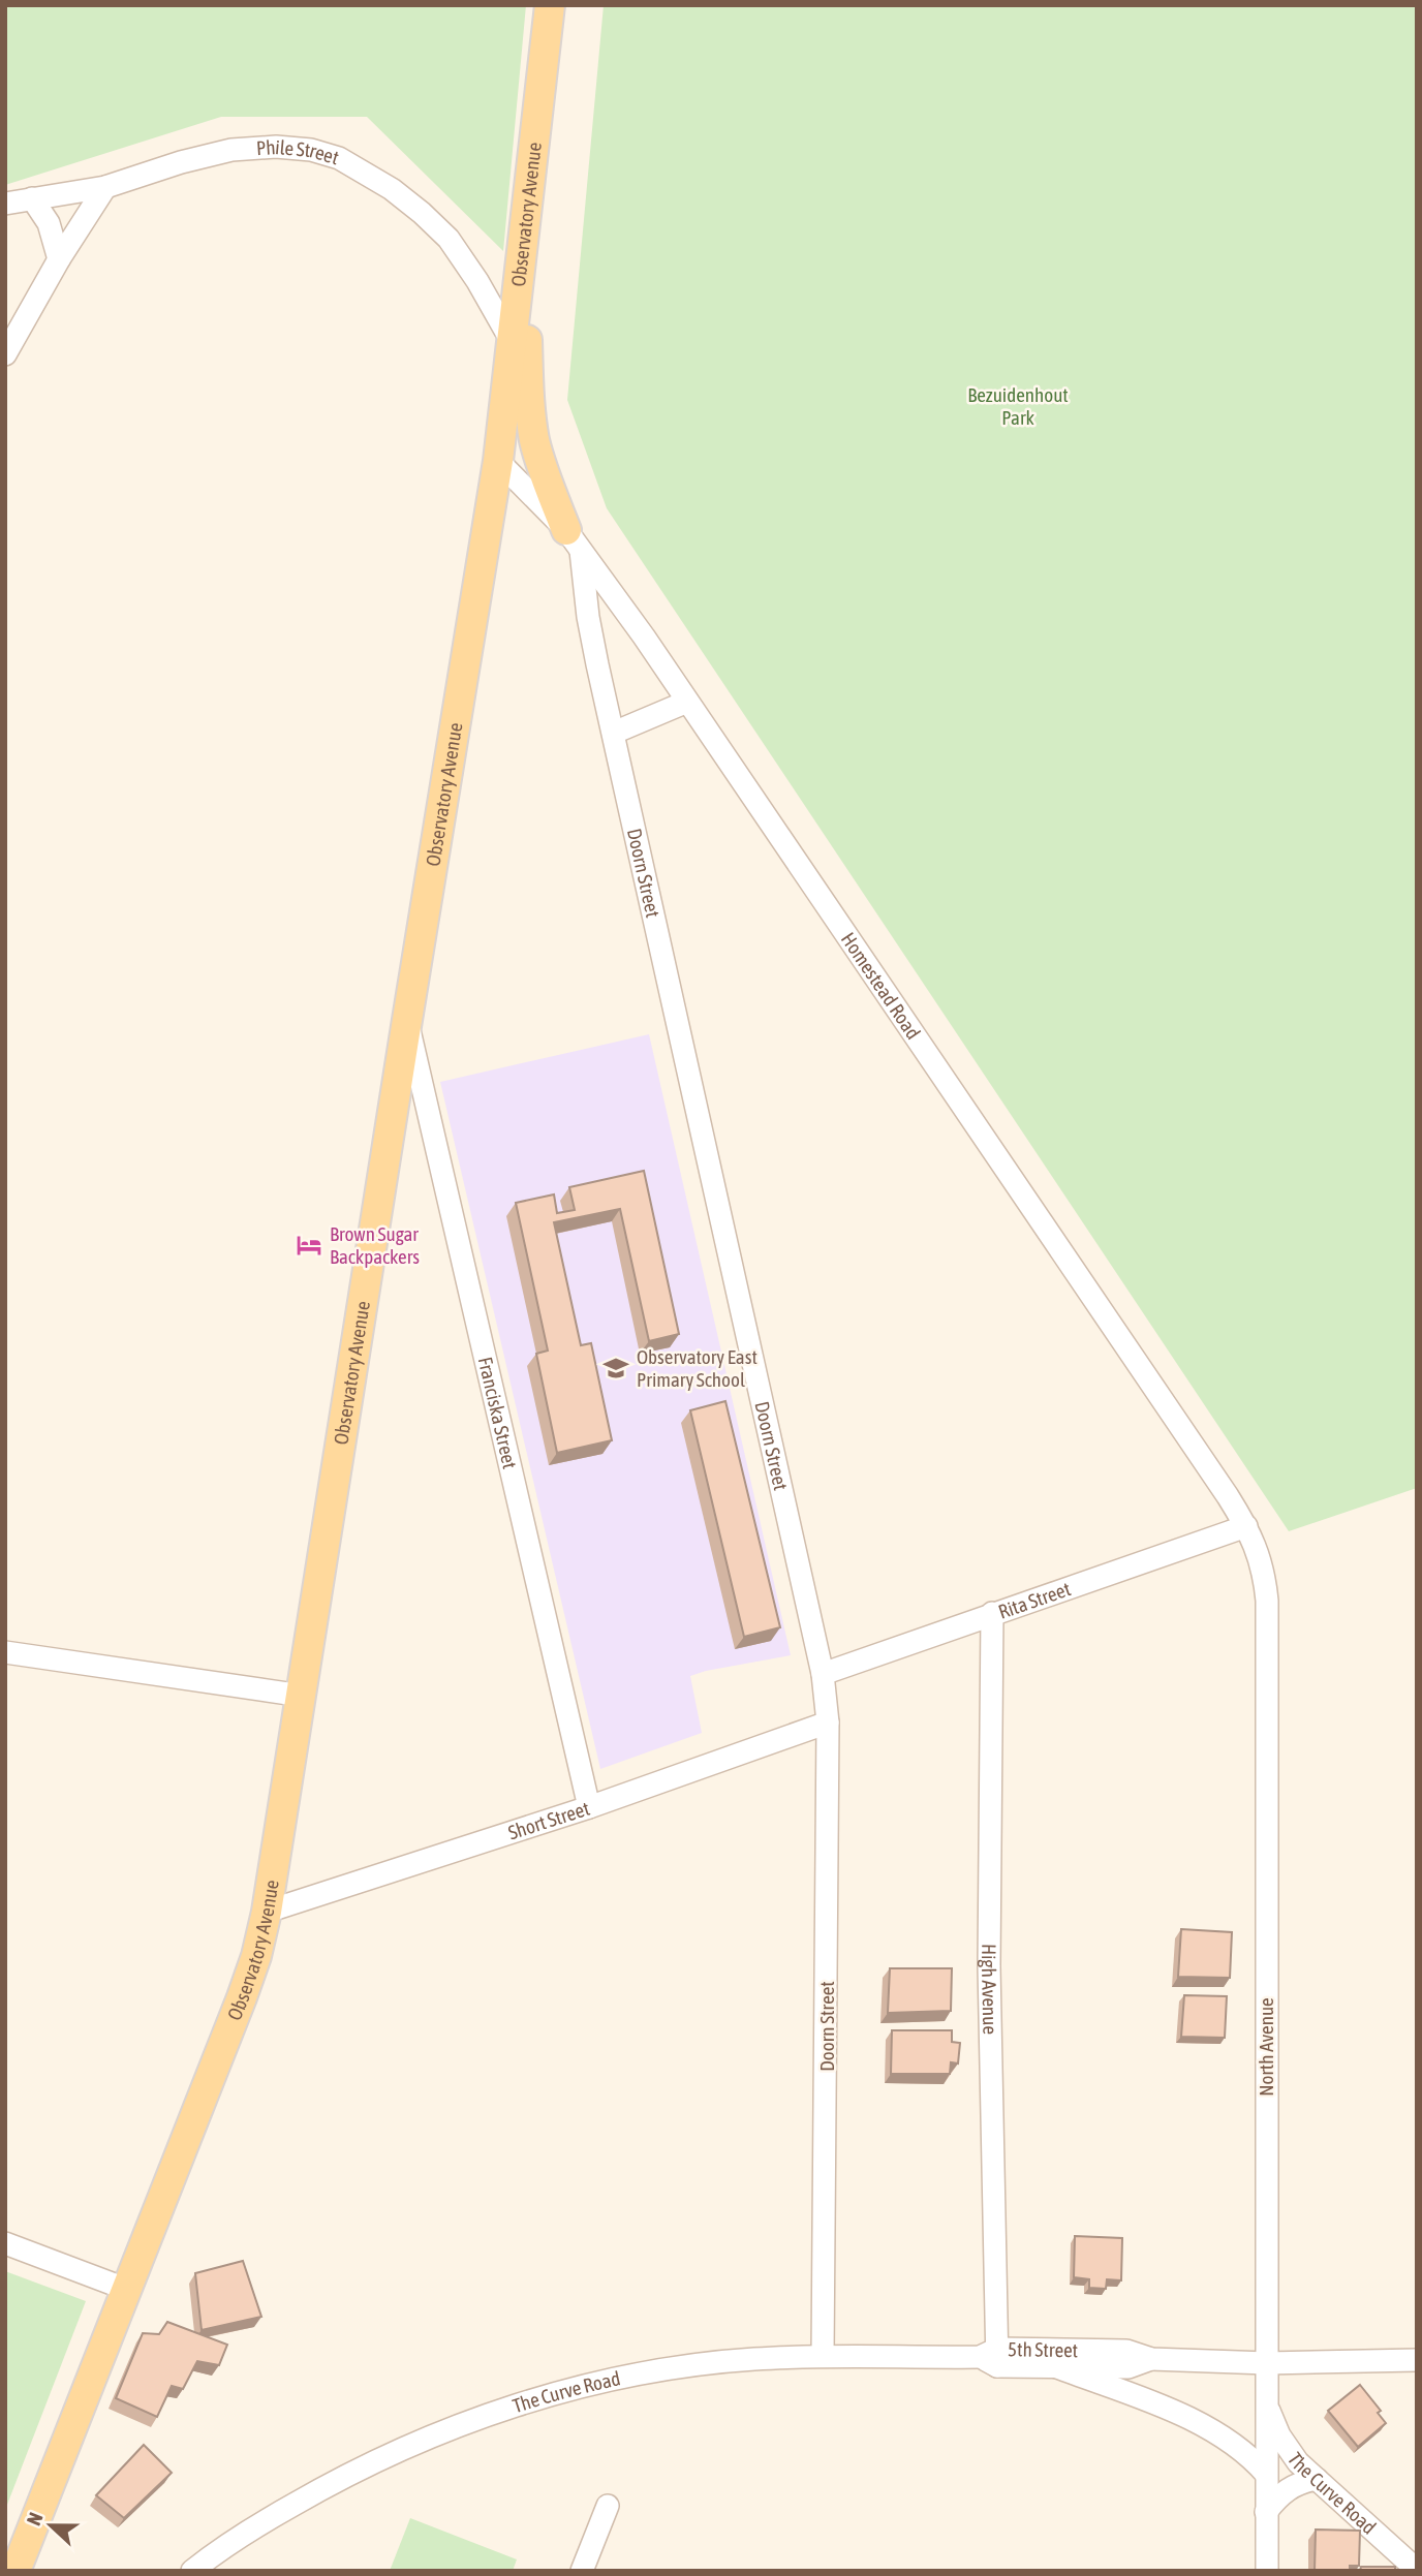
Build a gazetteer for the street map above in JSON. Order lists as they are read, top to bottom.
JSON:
{
  "streets": {
    "main road": ["Observatory Avenue"],
    "street": [
      "Phile Street",
      "Doorn Street",
      "Homestead Road",
      "Franciska Street",
      "Rita Street",
      "Short Street",
      "High Avenue",
      "North Avenue",
      "5th Street",
      "The Curve Road"
    ]
  },
  "crossings": [
    ["Phile Street", "Observatory Avenue"],
    ["Observatory Avenue", "Homestead Road"],
    ["Observatory Avenue", "Franciska Street"],
    ["Observatory Avenue", "Short Street"],
    ["Doorn Street", "Homestead Road"],
    ["Doorn Street", "Rita Street"],
    ["Doorn Street", "Short Street"],
    ["Doorn Street", "The Curve Road"],
    ["Homestead Road", "Rita Street"],
    ["Homestead Road", "North Avenue"],
    ["Franciska Street", "Short Street"],
    ["Rita Street", "High Avenue"],
    ["Rita Street", "North Avenue"],
    ["High Avenue", "5th Street"],
    ["High Avenue", "The Curve Road"],
    ["North Avenue", "5th Street"],
    ["North Avenue", "The Curve Road"],
    ["5th Street", "The Curve Road"]
  ],
  "parks": ["Bezuidenhout Park"],
  "places": {
    "hotel": ["Brown Sugar Backpackers"],
    "school or university": ["Observatory East Primary School"]
  },
  "north": "left"
}
